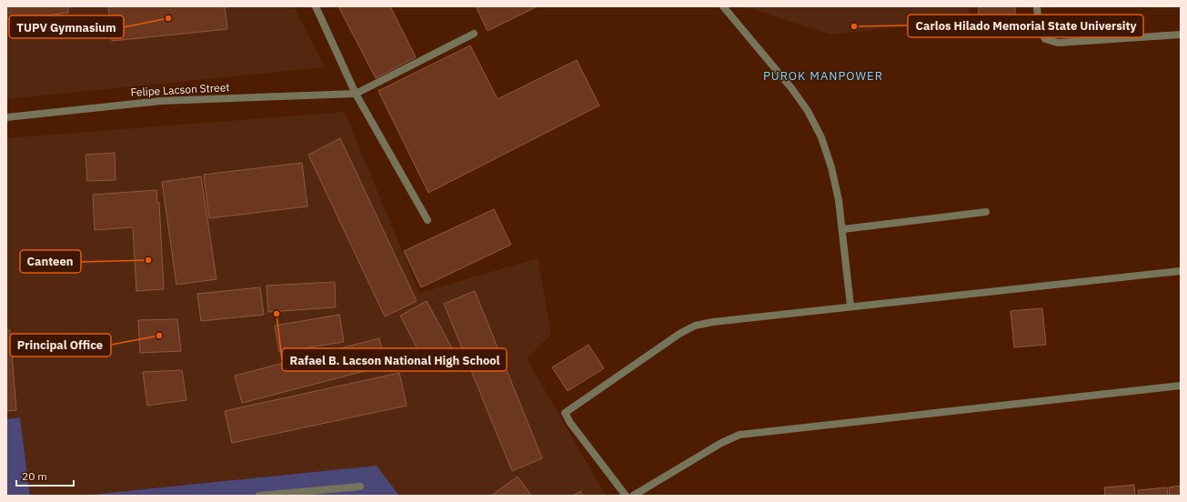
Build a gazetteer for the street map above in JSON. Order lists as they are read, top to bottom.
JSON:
{
  "streets": {
    "street": ["Felipe Lacson Street"]
  },
  "districts": ["PUROK MANPOWER"],
  "places": [
    "TUPV Gymnasium",
    "Carlos Hilado Memorial State University",
    "Canteen",
    "Rafael B. Lacson National High School",
    "Principal Office"
  ],
  "scale_bar": "20 m"
}
